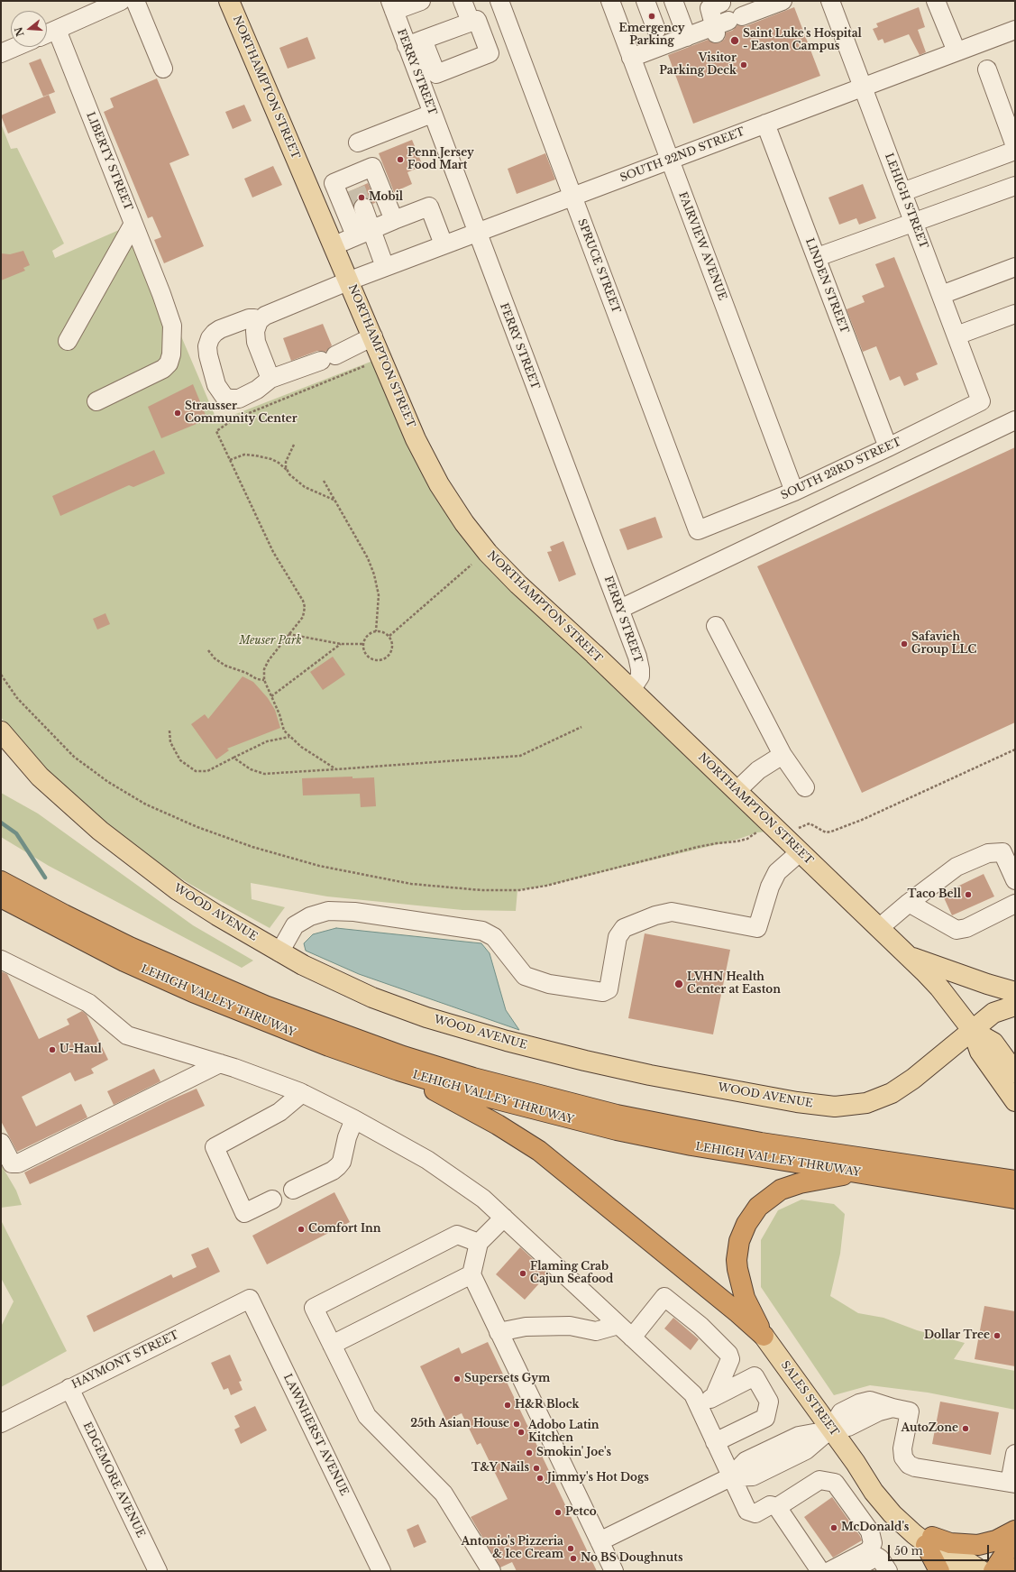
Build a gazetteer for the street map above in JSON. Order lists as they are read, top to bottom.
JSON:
{
  "streets": {
    "highway": ["LEHIGH VALLEY THRUWAY"],
    "main road": ["NORTHAMPTON STREET", "WOOD AVENUE", "SALES STREET"],
    "street": [
      "FERRY STREET",
      "SOUTH 22ND STREET",
      "LIBERTY STREET",
      "LEHIGH STREET",
      "FAIRVIEW AVENUE",
      "SPRUCE STREET",
      "LINDEN STREET",
      "SOUTH 23RD STREET",
      "HAYMONT STREET",
      "LAWNHERST AVENUE",
      "EDGEMORE AVENUE"
    ]
  },
  "crossings": [
    ["FERRY STREET", "NORTHAMPTON STREET"],
    ["FERRY STREET", "SOUTH 22ND STREET"],
    ["NORTHAMPTON STREET", "SOUTH 22ND STREET"],
    ["NORTHAMPTON STREET", "WOOD AVENUE"],
    ["SOUTH 22ND STREET", "LEHIGH STREET"],
    ["SOUTH 22ND STREET", "FAIRVIEW AVENUE"],
    ["SOUTH 22ND STREET", "SPRUCE STREET"],
    ["SOUTH 22ND STREET", "LINDEN STREET"],
    ["LEHIGH STREET", "SOUTH 23RD STREET"],
    ["FAIRVIEW AVENUE", "SOUTH 23RD STREET"],
    ["SPRUCE STREET", "SOUTH 23RD STREET"],
    ["LINDEN STREET", "SOUTH 23RD STREET"],
    ["HAYMONT STREET", "LAWNHERST AVENUE"],
    ["HAYMONT STREET", "EDGEMORE AVENUE"]
  ],
  "parks": ["Meuser Park"],
  "places": [
    "Emergency Parking",
    "Saint Luke's Hospital - Easton Campus",
    "Visitor Parking Deck",
    "Penn Jersey Food Mart",
    "Mobil",
    "Strausser Community Center",
    "Safavieh Group LLC",
    "Taco Bell",
    "LVHN Health Center at Easton",
    "U-Haul",
    "Comfort Inn",
    "Flaming Crab Cajun Seafood",
    "Dollar Tree",
    "Supersets Gym",
    "H&R Block",
    "25th Asian House",
    "AutoZone",
    "Adobo Latin Kitchen",
    "Smokin' Joe's",
    "T&Y Nails",
    "Jimmy's Hot Dogs",
    "Petco",
    "McDonald's",
    "Antonio's Pizzeria & Ice Cream",
    "No BS Doughnuts"
  ],
  "scale_bar": "50 m",
  "north": "left"
}
